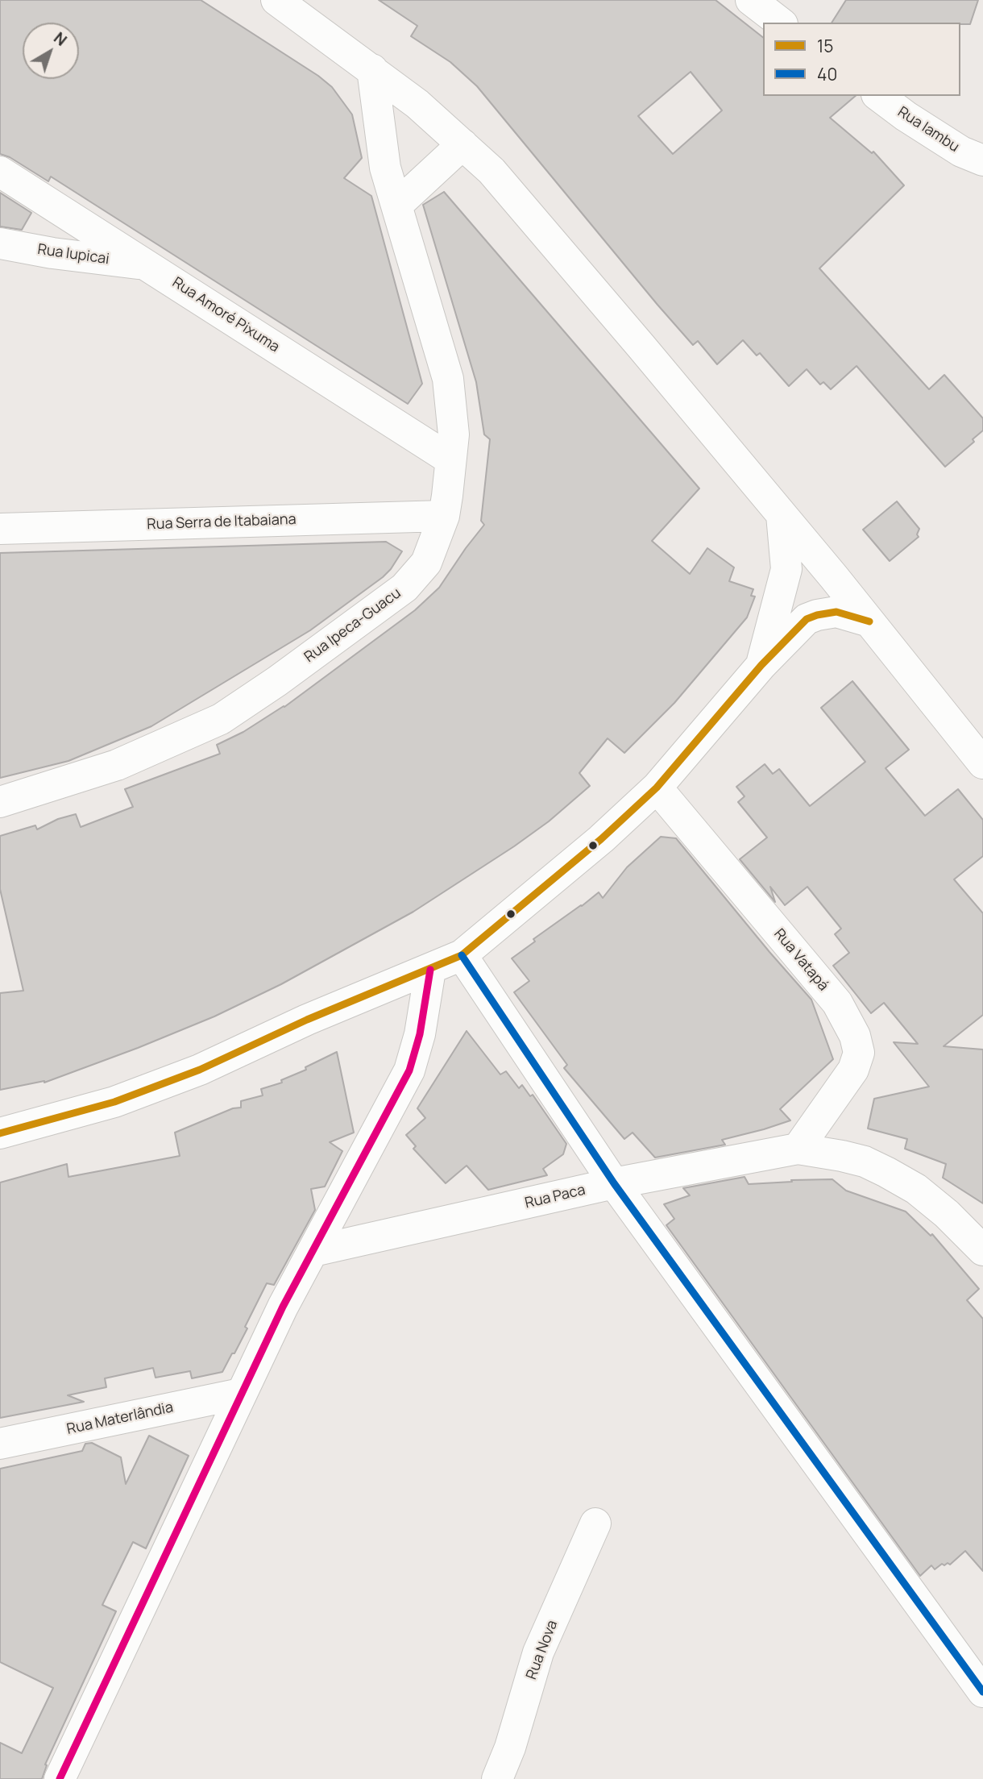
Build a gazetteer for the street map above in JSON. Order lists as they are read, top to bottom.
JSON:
{
  "streets": {
    "street": [
      "Rua Iambu",
      "Rua Iupicai",
      "Rua Amoré Pixuma",
      "Rua Serra de Itabaiana",
      "Rua Ipeca-Guacu",
      "Rua Vatapá",
      "Rua Paca",
      "Rua Materlândia",
      "Rua Nova"
    ]
  },
  "crossings": [
    ["Rua Iupicai", "Rua Amoré Pixuma"],
    ["Rua Amoré Pixuma", "Rua Ipeca-Guacu"],
    ["Rua Serra de Itabaiana", "Rua Ipeca-Guacu"],
    ["Rua Vatapá", "Rua Paca"]
  ],
  "lines": ["transit line 15", "transit line 40"],
  "legend": ["15", "40"],
  "north": "top right"
}
